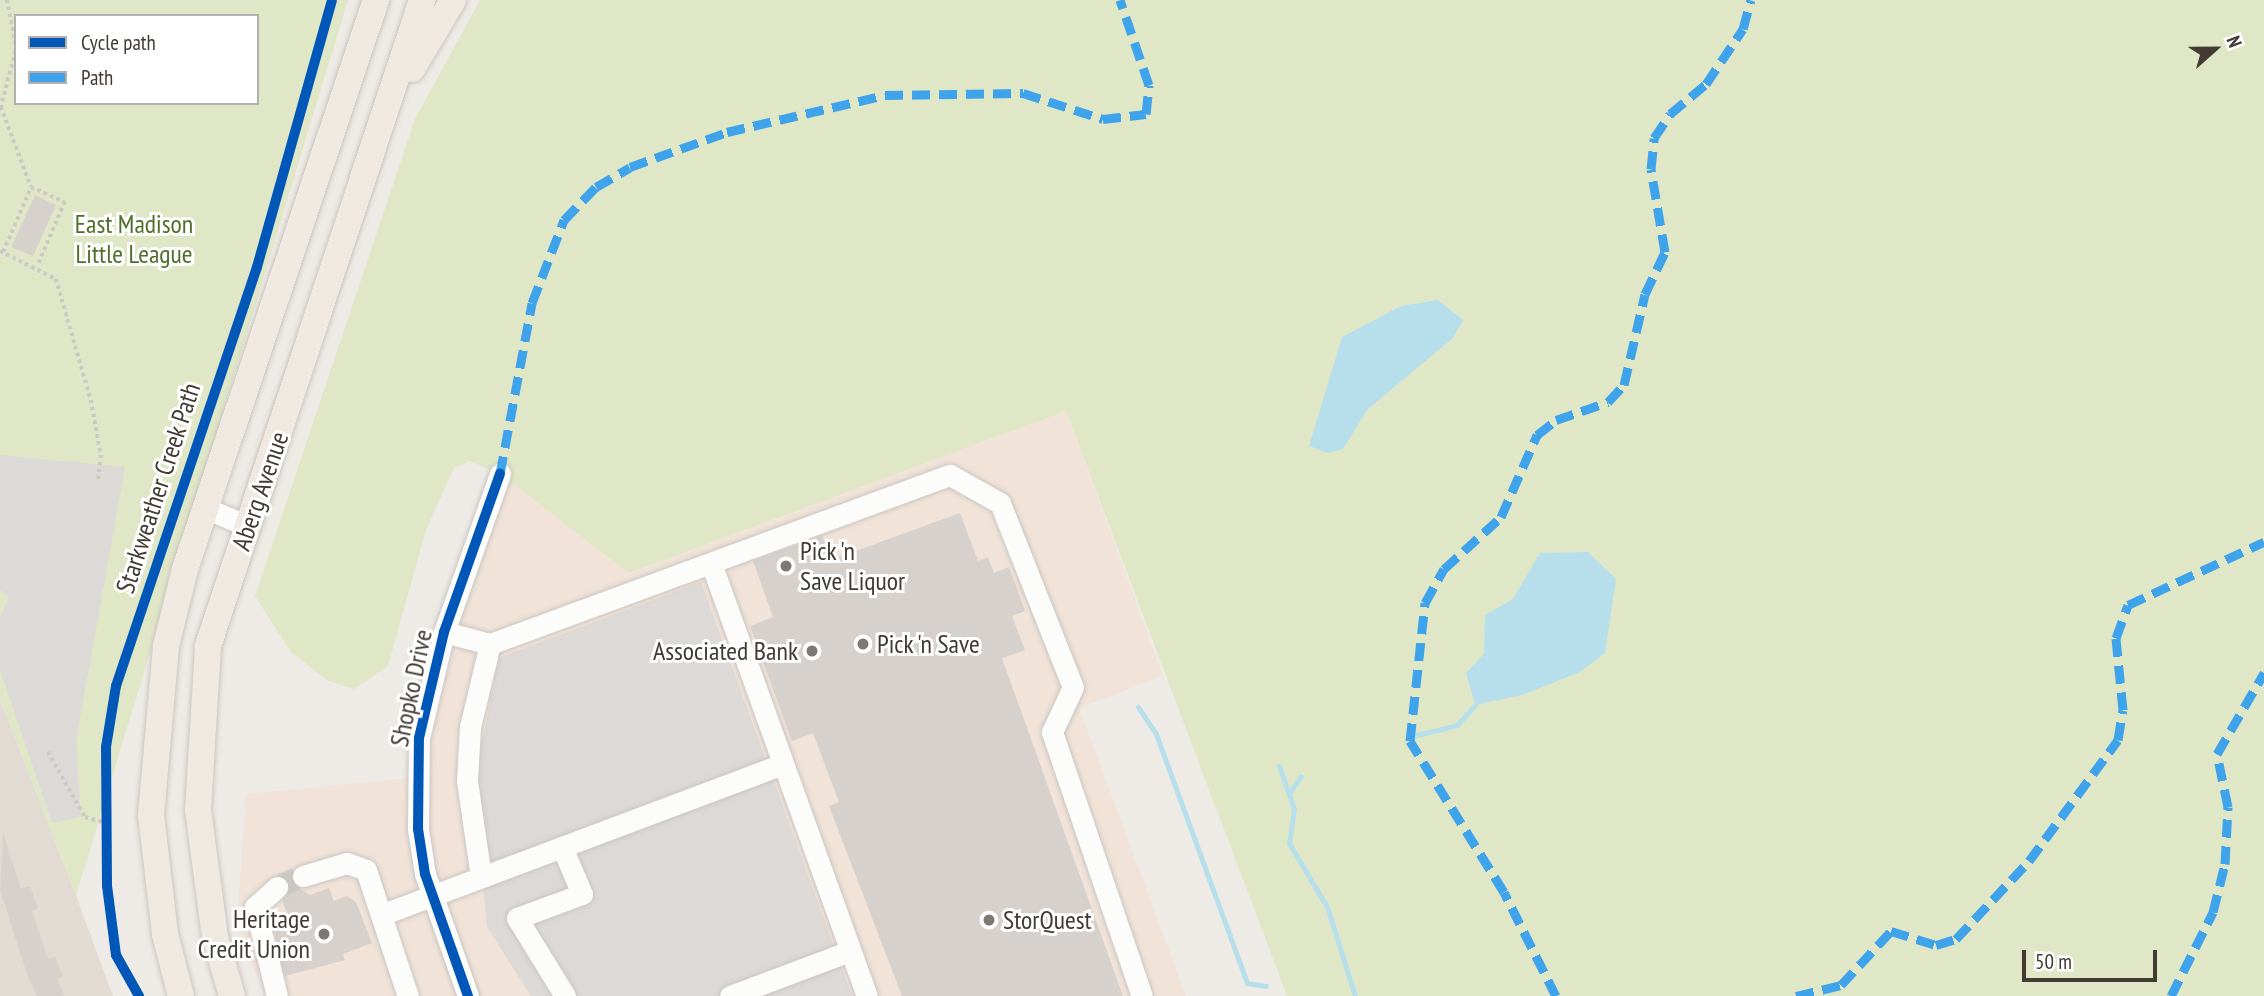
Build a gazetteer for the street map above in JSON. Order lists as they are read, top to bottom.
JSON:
{
  "streets": {
    "main road": ["Aberg Avenue"],
    "street": ["Shopko Drive"],
    "cycle path": ["Starkweather Creek Path"]
  },
  "parks": ["East Madison Little League"],
  "places": [
    "Pick 'n Save Liquor",
    "Pick 'n Save",
    "Associated Bank",
    "StorQuest",
    "Heritage Credit Union"
  ],
  "legend": ["Cycle path", "Path"],
  "scale_bar": "50 m",
  "north": "right"
}
